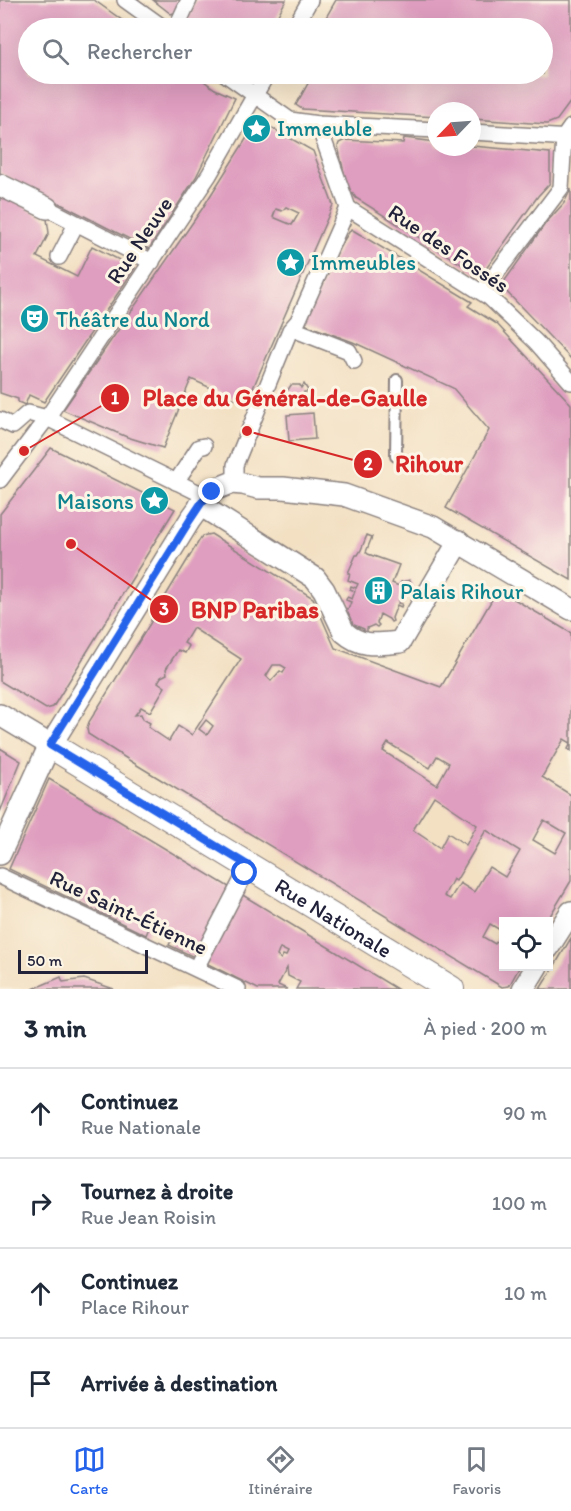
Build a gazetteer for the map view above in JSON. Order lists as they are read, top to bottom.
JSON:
{
  "streets": {
    "street": [
      "Rue Neuve",
      "Rue des Fossés",
      "Rue Saint-Étienne",
      "Rue Nationale"
    ]
  },
  "places": {
    "place": ["Immeuble", "Immeubles", "Maisons"],
    "theatre": ["Théâtre du Nord"],
    "other": ["Rihour", "Place du Général-de-Gaulle", "BNP Paribas"],
    "building": ["Palais Rihour"]
  },
  "scale_bar": "50 m",
  "north": "bottom left",
  "page": {
    "search": "Rechercher",
    "scale": "50 m",
    "heading": ["3 min", "À pied · 200 m"],
    "list": [
      ["Continuez", "Rue Nationale", "90 m"],
      ["Tournez à droite", "Rue Jean Roisin", "100 m"],
      ["Continuez", "Place Rihour", "10 m"],
      "Arrivée à destination"
    ],
    "nav": ["Carte", "Itinéraire", "Favoris"]
  }
}
